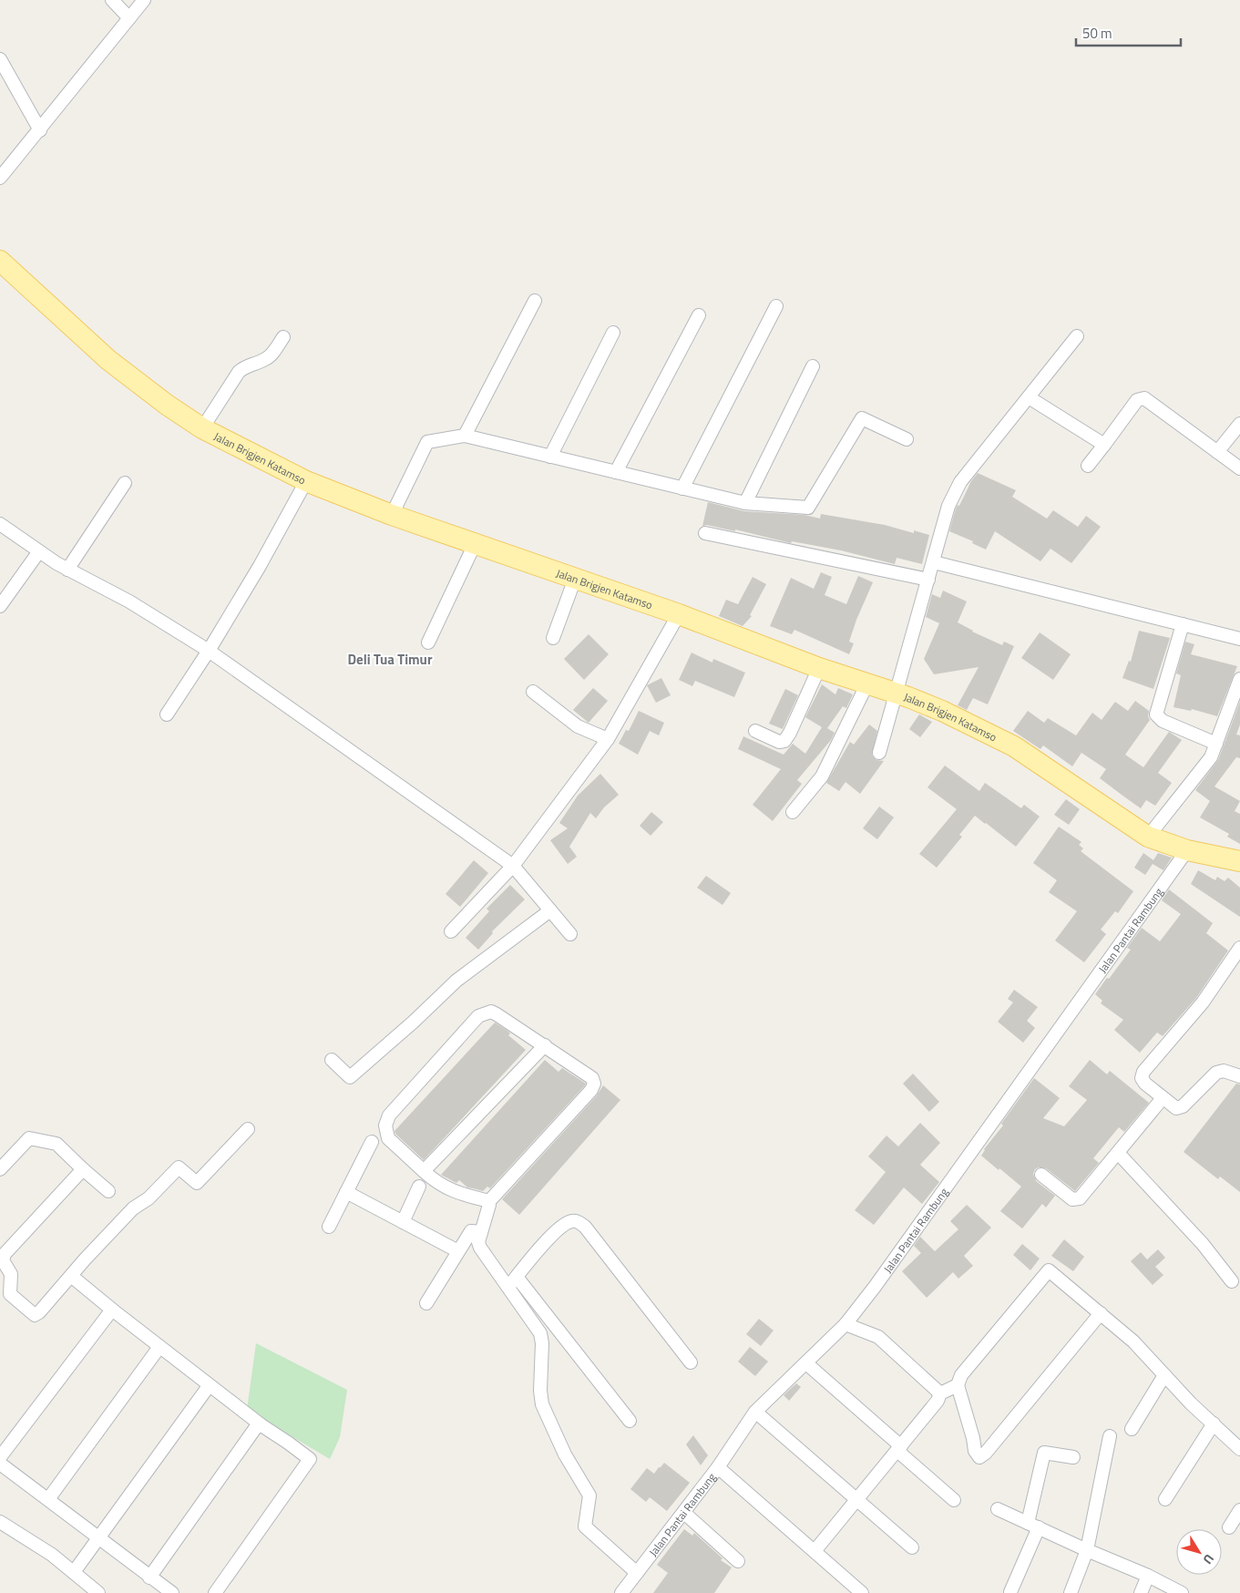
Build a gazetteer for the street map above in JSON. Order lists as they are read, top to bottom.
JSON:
{
  "streets": {
    "main road": ["Jalan Brigjen Katamso"],
    "street": ["Jalan Pantai Rambung"]
  },
  "crossings": [
    ["Jalan Brigjen Katamso", "Jalan Pantai Rambung"]
  ],
  "districts": ["Deli Tua Timur"],
  "scale_bar": "50 m",
  "north": "bottom right"
}
